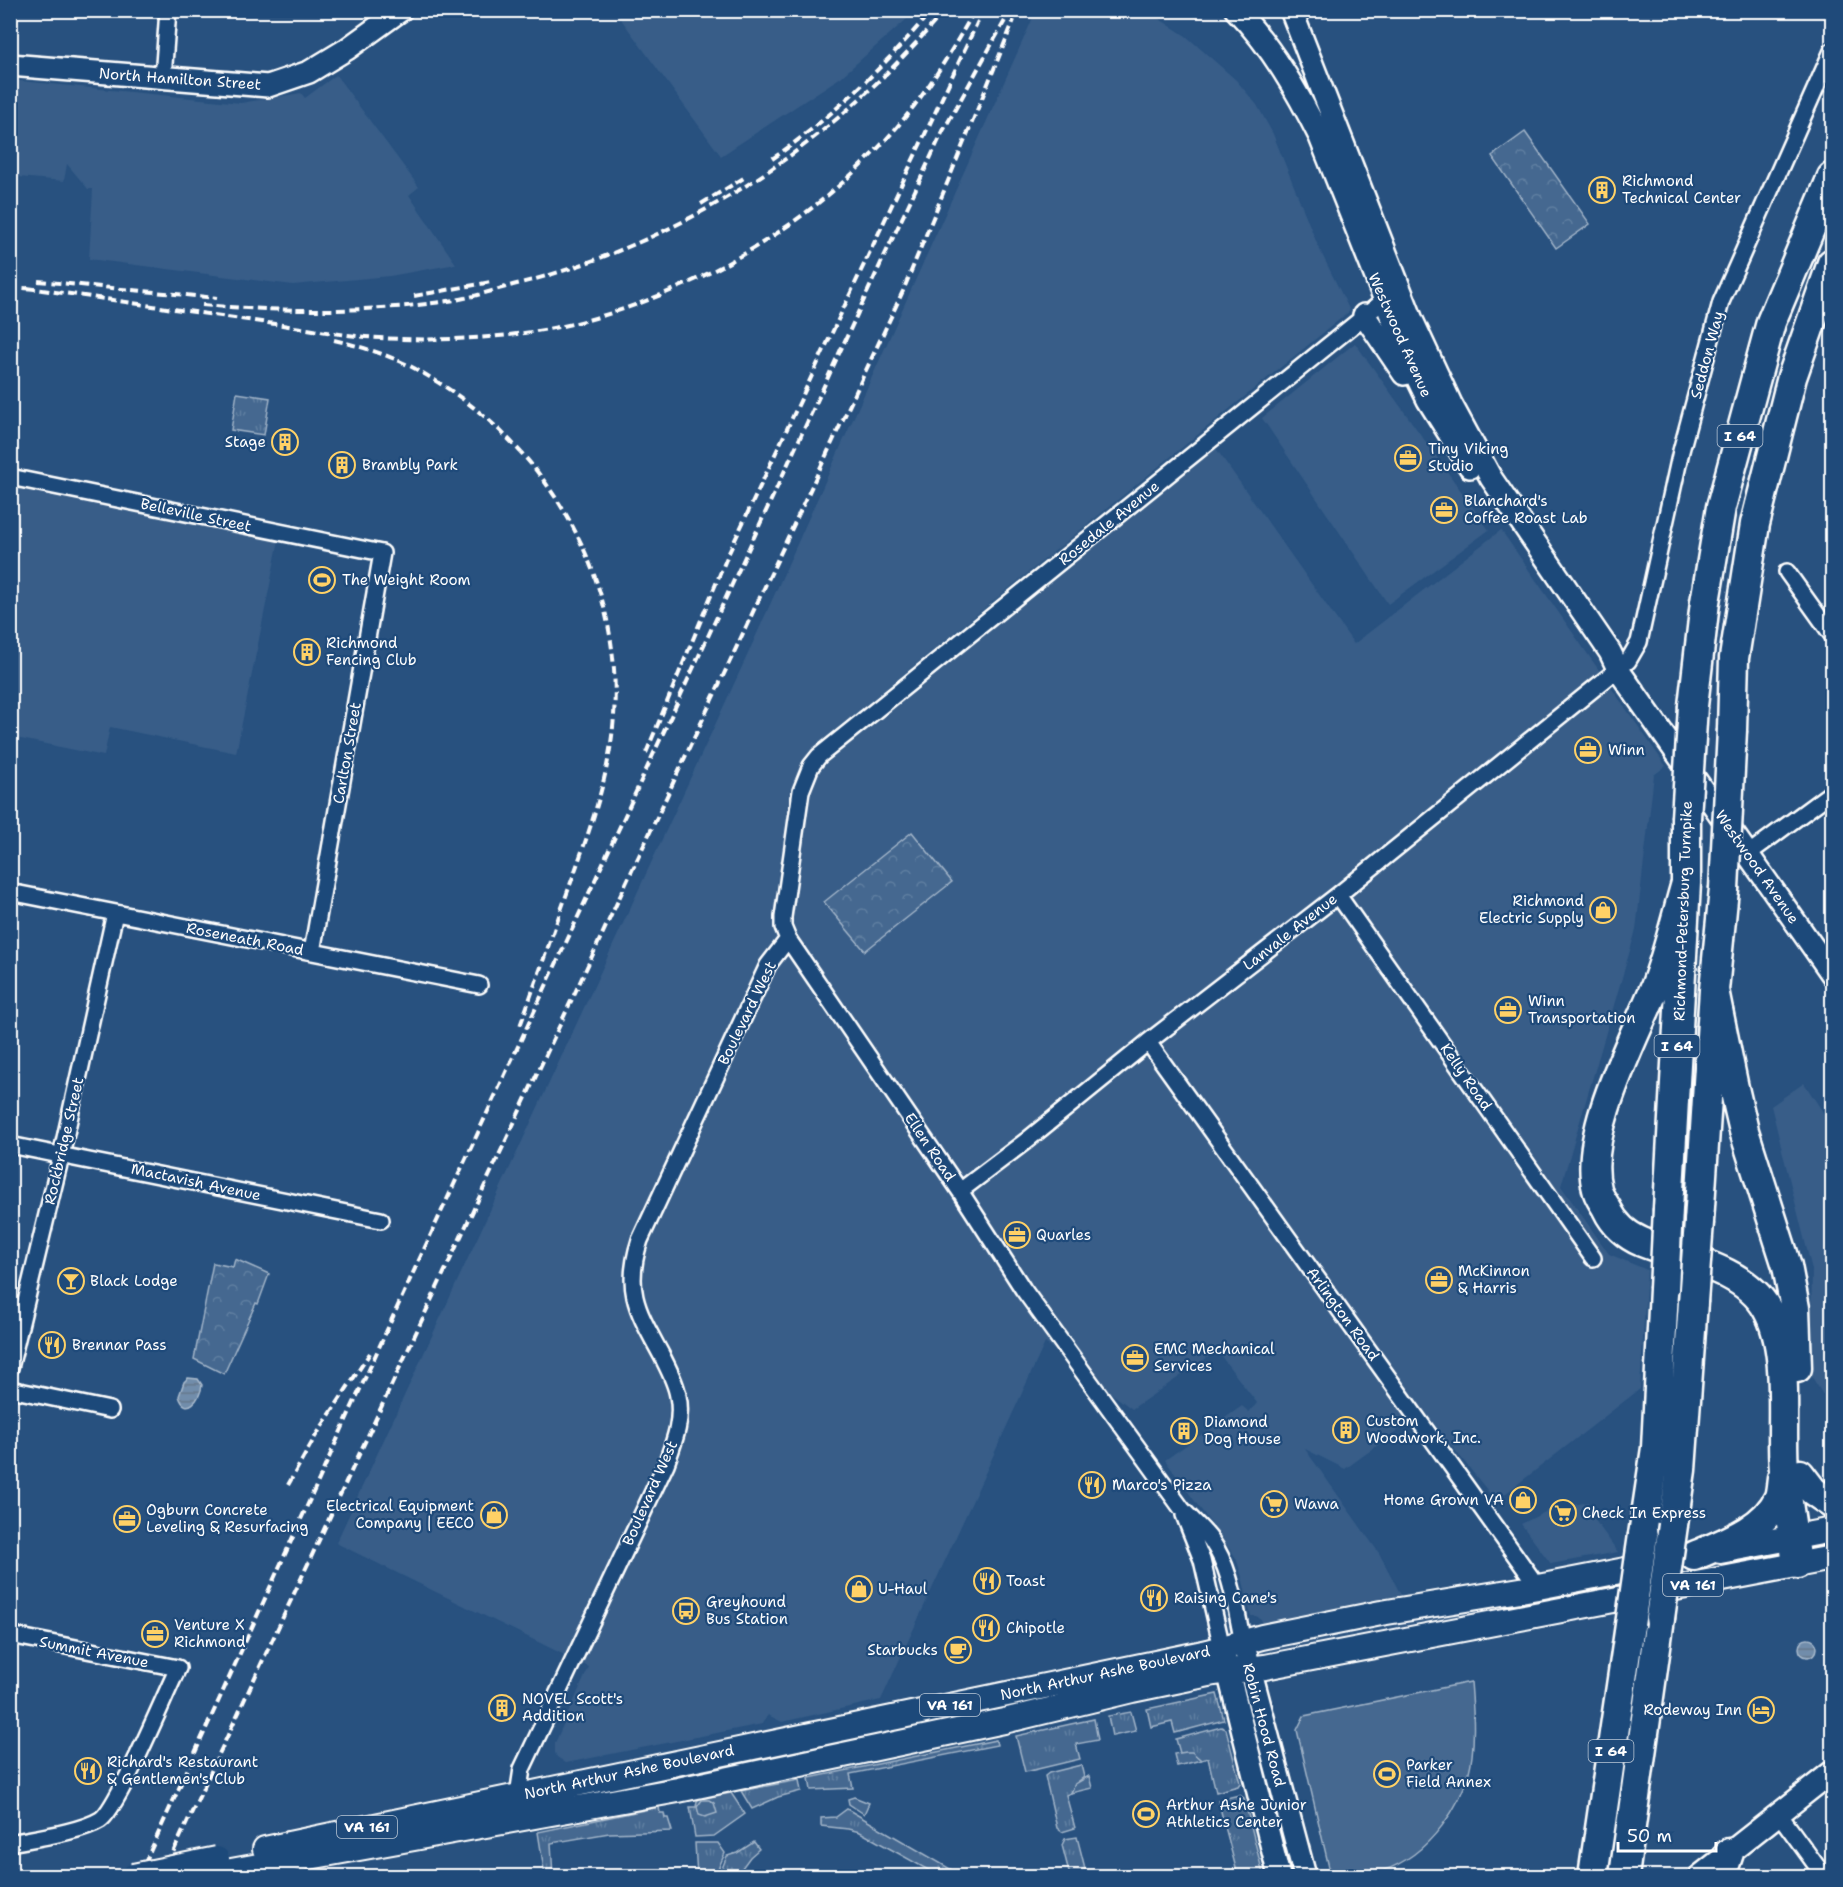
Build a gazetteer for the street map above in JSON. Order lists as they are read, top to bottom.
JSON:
{
  "streets": {
    "highway": ["I 64", "Richmond-Petersburg Turnpike"],
    "main road": [
      "North Hamilton Street",
      "Westwood Avenue",
      "VA 161",
      "North Arthur Ashe Boulevard",
      "Robin Hood Road"
    ],
    "street": [
      "Seddon Way",
      "Belleville Street",
      "Rosedale Avenue",
      "Carlton Street",
      "Lanvale Avenue",
      "Roseneath Road",
      "Boulevard West",
      "Kelly Road",
      "Rockbridge Street",
      "Ellen Road",
      "Mactavish Avenue",
      "Arlington Road",
      "Summit Avenue"
    ]
  },
  "crossings": [
    ["Westwood Avenue", "Seddon Way"],
    ["Westwood Avenue", "Rosedale Avenue"],
    ["Westwood Avenue", "Lanvale Avenue"],
    ["Seddon Way", "Lanvale Avenue"],
    ["Belleville Street", "Carlton Street"],
    ["Rosedale Avenue", "Ellen Road"],
    ["Carlton Street", "Roseneath Road"],
    ["Lanvale Avenue", "Kelly Road"],
    ["Lanvale Avenue", "Ellen Road"],
    ["Lanvale Avenue", "Arlington Road"],
    ["Roseneath Road", "Rockbridge Street"],
    ["Boulevard West", "Ellen Road"],
    ["Boulevard West", "North Arthur Ashe Boulevard"],
    ["Rockbridge Street", "Mactavish Avenue"],
    ["Ellen Road", "North Arthur Ashe Boulevard"],
    ["Ellen Road", "Robin Hood Road"],
    ["Arlington Road", "North Arthur Ashe Boulevard"],
    ["North Arthur Ashe Boulevard", "Robin Hood Road"]
  ],
  "places": {
    "building": [
      "Richmond Technical Center",
      "Stage",
      "Brambly Park",
      "Richmond Fencing Club",
      "Custom Woodwork, Inc.",
      "Diamond Dog House",
      "NOVEL Scott's Addition"
    ],
    "office": [
      "Tiny Viking Studio",
      "Blanchard's Coffee Roast Lab",
      "Winn",
      "Winn Transportation",
      "Quarles",
      "McKinnon & Harris",
      "EMC Mechanical Services",
      "Ogburn Concrete Leveling & Resurfacing",
      "Venture X Richmond"
    ],
    "sports": ["The Weight Room", "Parker Field Annex", "Arthur Ashe Junior Athletics Center"],
    "shop": [
      "Richmond Electric Supply",
      "Home Grown VA",
      "Electrical Equipment Company | EECO",
      "U-Haul"
    ],
    "bar": ["Black Lodge"],
    "restaurant": [
      "Brennar Pass",
      "Marco's Pizza",
      "Toast",
      "Raising Cane's",
      "Chipotle",
      "Richard's Restaurant & Gentlemen's Club"
    ],
    "supermarket": ["Wawa", "Check In Express"],
    "bus stop": ["Greyhound Bus Station"],
    "cafe": ["Starbucks"],
    "hotel": ["Rodeway Inn"]
  },
  "scale_bar": "50 m"
}
